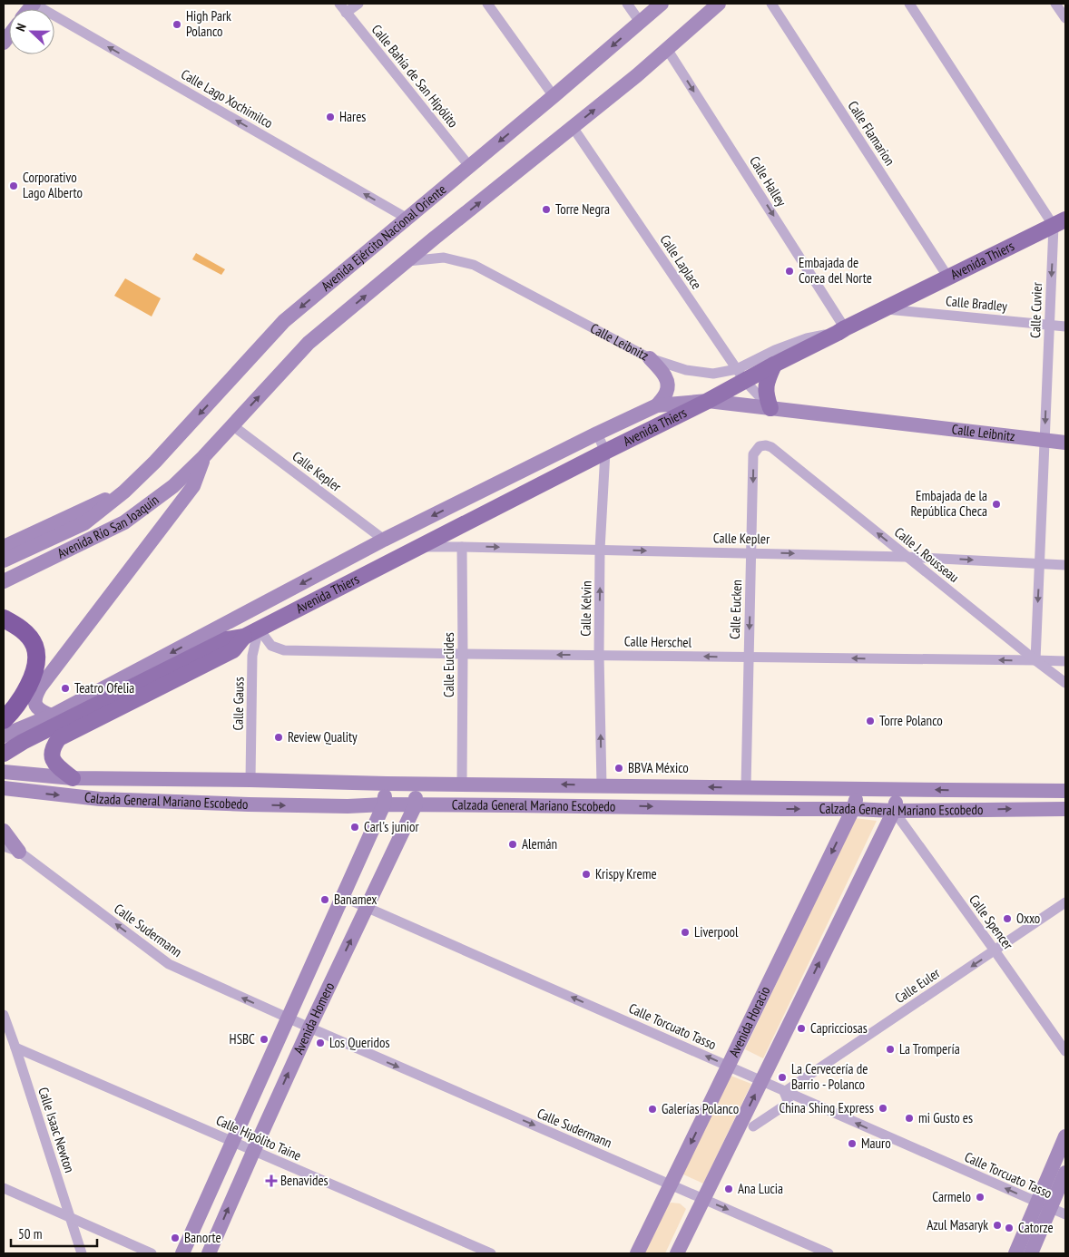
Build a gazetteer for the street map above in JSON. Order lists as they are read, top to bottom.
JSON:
{
  "streets": {
    "main road": [
      "Avenida Ejército Nacional Oriente",
      "Avenida Thiers",
      "Calle Leibnitz",
      "Avenida Río San Joaquín",
      "Calzada General Mariano Escobedo",
      "Avenida Homero",
      "Avenida Horacio"
    ],
    "street": [
      "Calle Bahía de San Hipólito",
      "Calle Lago Xochimilco",
      "Calle Flamarion",
      "Calle Halley",
      "Calle Laplace",
      "Calle Bradley",
      "Calle Cuvier",
      "Calle Kepler",
      "Calle J. Rousseau",
      "Calle Kelvin",
      "Calle Eucken",
      "Calle Herschel",
      "Calle Euclides",
      "Calle Gauss",
      "Calle Spencer",
      "Calle Sudermann",
      "Calle Euler",
      "Calle Torcuato Tasso",
      "Calle Isaac Newton",
      "Calle Hipólito Taine"
    ]
  },
  "crossings": [
    ["Calle Bahía de San Hipólito", "Avenida Ejército Nacional Oriente"],
    ["Calle Lago Xochimilco", "Avenida Ejército Nacional Oriente"],
    ["Calle Flamarion", "Avenida Thiers"],
    ["Calle Halley", "Avenida Thiers"],
    ["Calle Halley", "Calle Leibnitz"],
    ["Avenida Ejército Nacional Oriente", "Avenida Río San Joaquín"],
    ["Avenida Thiers", "Calle Laplace"],
    ["Avenida Thiers", "Calle Bradley"],
    ["Avenida Thiers", "Calle Cuvier"],
    ["Avenida Thiers", "Calle Leibnitz"],
    ["Avenida Thiers", "Calle Kepler"],
    ["Avenida Thiers", "Calle Kelvin"],
    ["Avenida Thiers", "Calle Herschel"],
    ["Avenida Thiers", "Calle Gauss"],
    ["Calle Laplace", "Calle Leibnitz"],
    ["Calle Bradley", "Calle Cuvier"],
    ["Calle Cuvier", "Calle Leibnitz"],
    ["Calle Cuvier", "Calle Kepler"],
    ["Calle Cuvier", "Calle J. Rousseau"],
    ["Calle Cuvier", "Calle Herschel"],
    ["Calle Kepler", "Calle J. Rousseau"],
    ["Calle Kepler", "Calle Kelvin"],
    ["Calle Kepler", "Calle Eucken"],
    ["Calle Kepler", "Calle Euclides"],
    ["Calle J. Rousseau", "Calle Eucken"],
    ["Calle J. Rousseau", "Calle Herschel"],
    ["Calle Kelvin", "Calle Herschel"],
    ["Calle Kelvin", "Calzada General Mariano Escobedo"],
    ["Calle Eucken", "Calle Herschel"],
    ["Calle Eucken", "Calzada General Mariano Escobedo"],
    ["Calle Herschel", "Calle Euclides"],
    ["Calle Herschel", "Calle Gauss"],
    ["Calle Euclides", "Calzada General Mariano Escobedo"],
    ["Calle Gauss", "Calzada General Mariano Escobedo"],
    ["Calzada General Mariano Escobedo", "Calle Spencer"],
    ["Calzada General Mariano Escobedo", "Avenida Homero"],
    ["Calzada General Mariano Escobedo", "Avenida Horacio"],
    ["Calle Spencer", "Calle Euler"],
    ["Calle Sudermann", "Avenida Homero"],
    ["Calle Sudermann", "Avenida Horacio"],
    ["Calle Euler", "Calle Torcuato Tasso"],
    ["Avenida Homero", "Calle Torcuato Tasso"],
    ["Avenida Homero", "Calle Hipólito Taine"],
    ["Avenida Horacio", "Calle Torcuato Tasso"],
    ["Calle Isaac Newton", "Calle Hipólito Taine"]
  ],
  "one_way": [
    "Calle Lago Xochimilco",
    "Calle Halley",
    "Calle Cuvier",
    "Calle Kepler",
    "Calle J. Rousseau",
    "Calle Kelvin",
    "Calle Eucken",
    "Calle Herschel",
    "Calle Euler",
    "Calle Torcuato Tasso"
  ],
  "places": {
    "other": [
      "High Park Polanco",
      "Hares",
      "Corporativo Lago Alberto",
      "Torre Negra",
      "Embajada de Corea del Norte",
      "Embajada de la República Checa",
      "Teatro Ofelia",
      "Torre Polanco",
      "Review Quality",
      "BBVA México",
      "Carl's junior",
      "Alemán",
      "Krispy Kreme",
      "Banamex",
      "Oxxo",
      "Liverpool",
      "Capricciosas",
      "HSBC",
      "Los Queridos",
      "La Trompería",
      "La Cervecería de Barrio - Polanco",
      "China Shing Express",
      "Galerías Polanco",
      "mi Gusto es",
      "Mauro",
      "Ana Lucia",
      "Carmelo",
      "Azul Masaryk",
      "Catorze",
      "Banorte"
    ],
    "health": ["Benavides"]
  },
  "scale_bar": "50 m",
  "north": "left"
}
